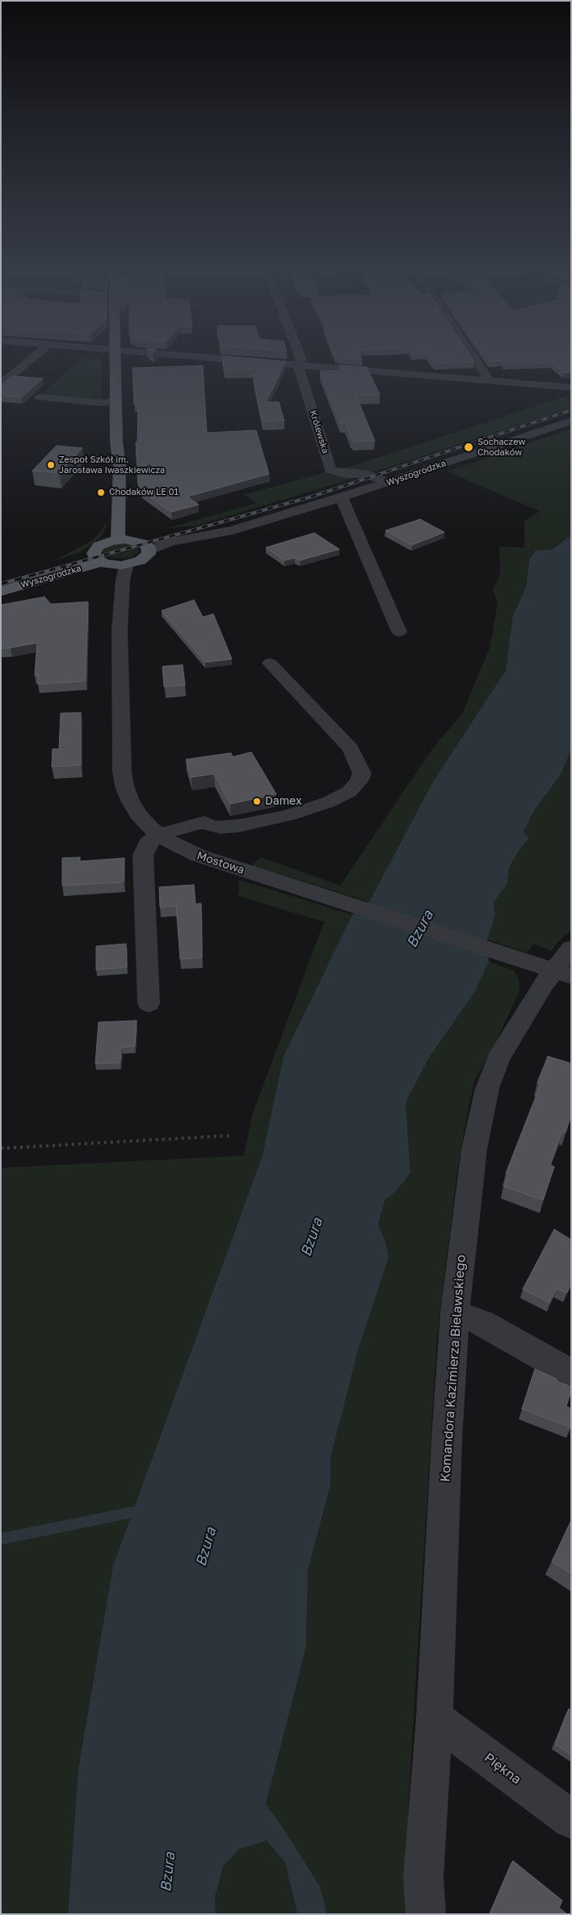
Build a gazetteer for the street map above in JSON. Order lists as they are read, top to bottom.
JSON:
{
  "streets": {
    "main road": ["Wyszogrodzka"],
    "street": [
      "Królewska",
      "Mostowa",
      "Komandora Kazimierza Bielawskiego",
      "Piękna"
    ]
  },
  "crossings": [
    ["Królewska", "Wyszogrodzka"],
    ["Mostowa", "Komandora Kazimierza Bielawskiego"],
    ["Komandora Kazimierza Bielawskiego", "Piękna"]
  ],
  "water": ["Bzura"],
  "places": [
    "Sochaczew Chodaków",
    "Zespoł Szkół im. Jarosława Iwaszkiewicza",
    "Chodaków LE 01",
    "Damex"
  ]
}
